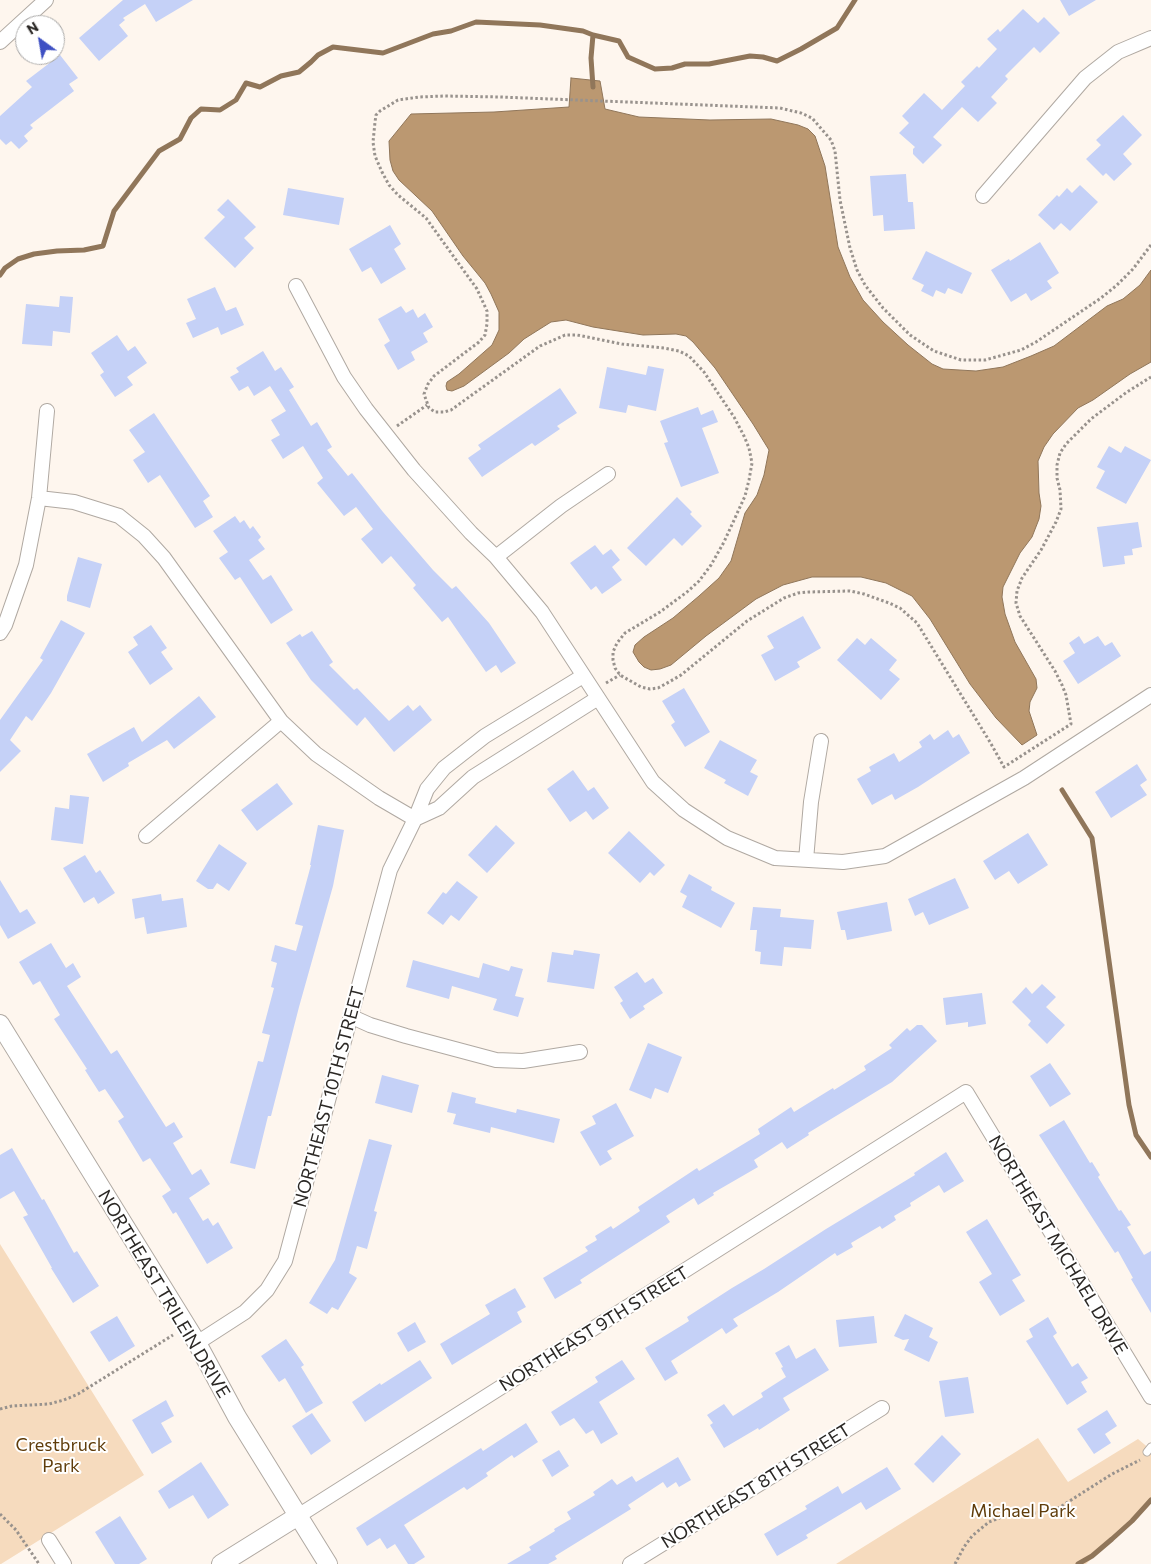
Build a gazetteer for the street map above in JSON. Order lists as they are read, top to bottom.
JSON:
{
  "streets": {
    "street": [
      "NORTHEAST 10TH STREET",
      "NORTHEAST MICHAEL DRIVE",
      "NORTHEAST TRILEIN DRIVE",
      "NORTHEAST 9TH STREET",
      "NORTHEAST 8TH STREET"
    ]
  },
  "crossings": [
    ["NORTHEAST 10TH STREET", "NORTHEAST TRILEIN DRIVE"],
    ["NORTHEAST MICHAEL DRIVE", "NORTHEAST 9TH STREET"],
    ["NORTHEAST TRILEIN DRIVE", "NORTHEAST 9TH STREET"]
  ],
  "parks": ["Crestbruck Park", "Michael Park"],
  "north": "top left"
}
